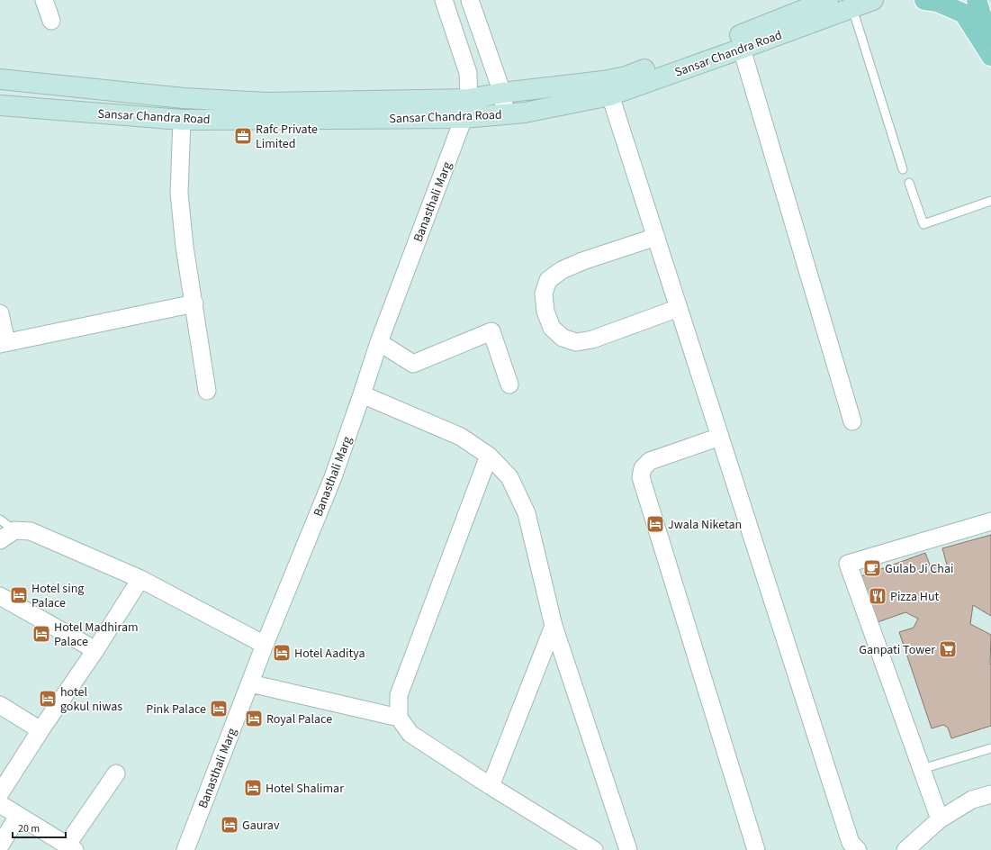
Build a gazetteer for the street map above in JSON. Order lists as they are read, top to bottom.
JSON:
{
  "streets": {
    "street": ["Sansar Chandra Road", "Banasthali Marg"]
  },
  "crossings": [
    ["Sansar Chandra Road", "Banasthali Marg"]
  ],
  "places": {
    "office": ["Rafc Private Limited"],
    "hotel": [
      "Jwala Niketan",
      "Hotel sing Palace",
      "Hotel Madhiram Palace",
      "Hotel Aaditya",
      "hotel gokul niwas",
      "Pink Palace",
      "Royal Palace",
      "Hotel Shalimar",
      "Gaurav"
    ],
    "cafe": ["Gulab Ji Chai"],
    "restaurant": ["Pizza Hut"],
    "supermarket": ["Ganpati Tower"]
  },
  "scale_bar": "20 m"
}
